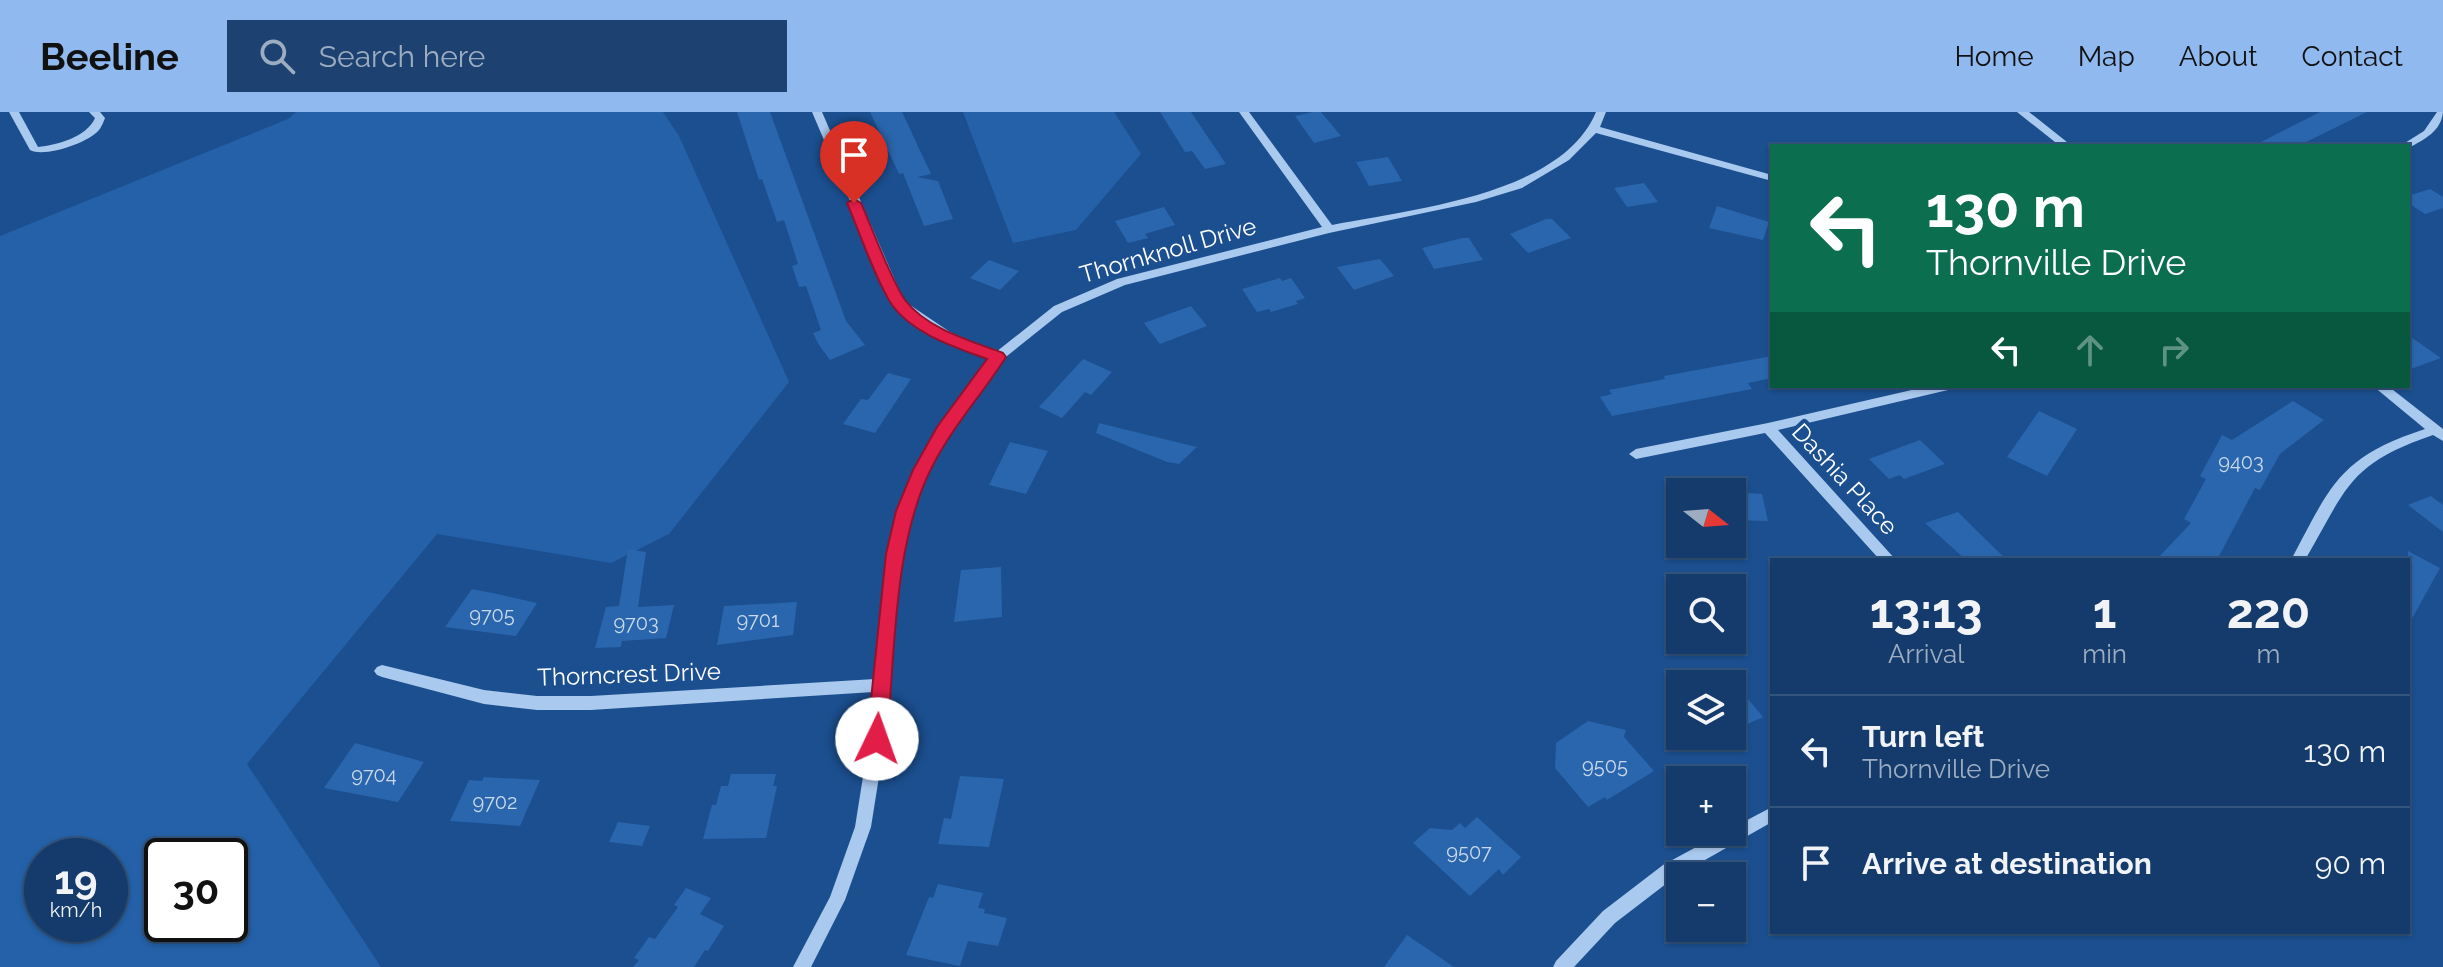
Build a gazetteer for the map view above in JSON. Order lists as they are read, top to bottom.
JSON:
{
  "streets": {
    "street": ["Thornknoll Drive", "Dashia Place", "Thorncrest Drive"]
  },
  "crossings": [
    ["Thornknoll Drive", "Thorncrest Drive"]
  ],
  "house_numbers": [
    "9403",
    "9705",
    "9701",
    "9703",
    "9505",
    "9704",
    "9702",
    "9507"
  ],
  "north": "right",
  "page": {
    "header": "Beeline",
    "search": "Search here",
    "nav": [
      "Home",
      "Map",
      "About",
      "Contact"
    ],
    "turn": ["130 m", "Thornville Drive"],
    "map_buttons": ["+", "−"],
    "eta": [
      "13:13",
      "Arrival",
      "1",
      "min",
      "220",
      "m"
    ],
    "list": [
      {
        "name": "Turn left",
        "note": "Thornville Drive",
        "value": "130 m"
      },
      {
        "name": "Arrive at destination",
        "value": "90 m"
      }
    ],
    "speed": "19 km/h",
    "limit": "30"
  }
}
